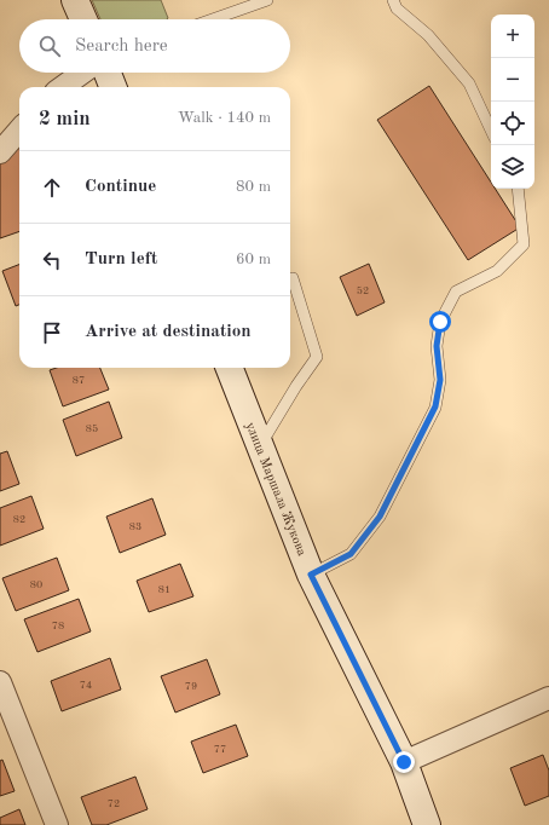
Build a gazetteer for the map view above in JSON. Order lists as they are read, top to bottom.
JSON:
{
  "streets": {
    "main road": ["улица Маршала Жукова"]
  },
  "house_numbers": [
    "52",
    "87",
    "85",
    "82",
    "83",
    "80",
    "81",
    "78",
    "74",
    "79",
    "77",
    "72"
  ],
  "page": {
    "map_buttons": ["+", "−"],
    "search": "Search here",
    "heading": ["2 min", "Walk · 140 m"],
    "list": [
      ["Continue", "80 m"],
      ["Turn left", "60 m"],
      "Arrive at destination"
    ]
  }
}
